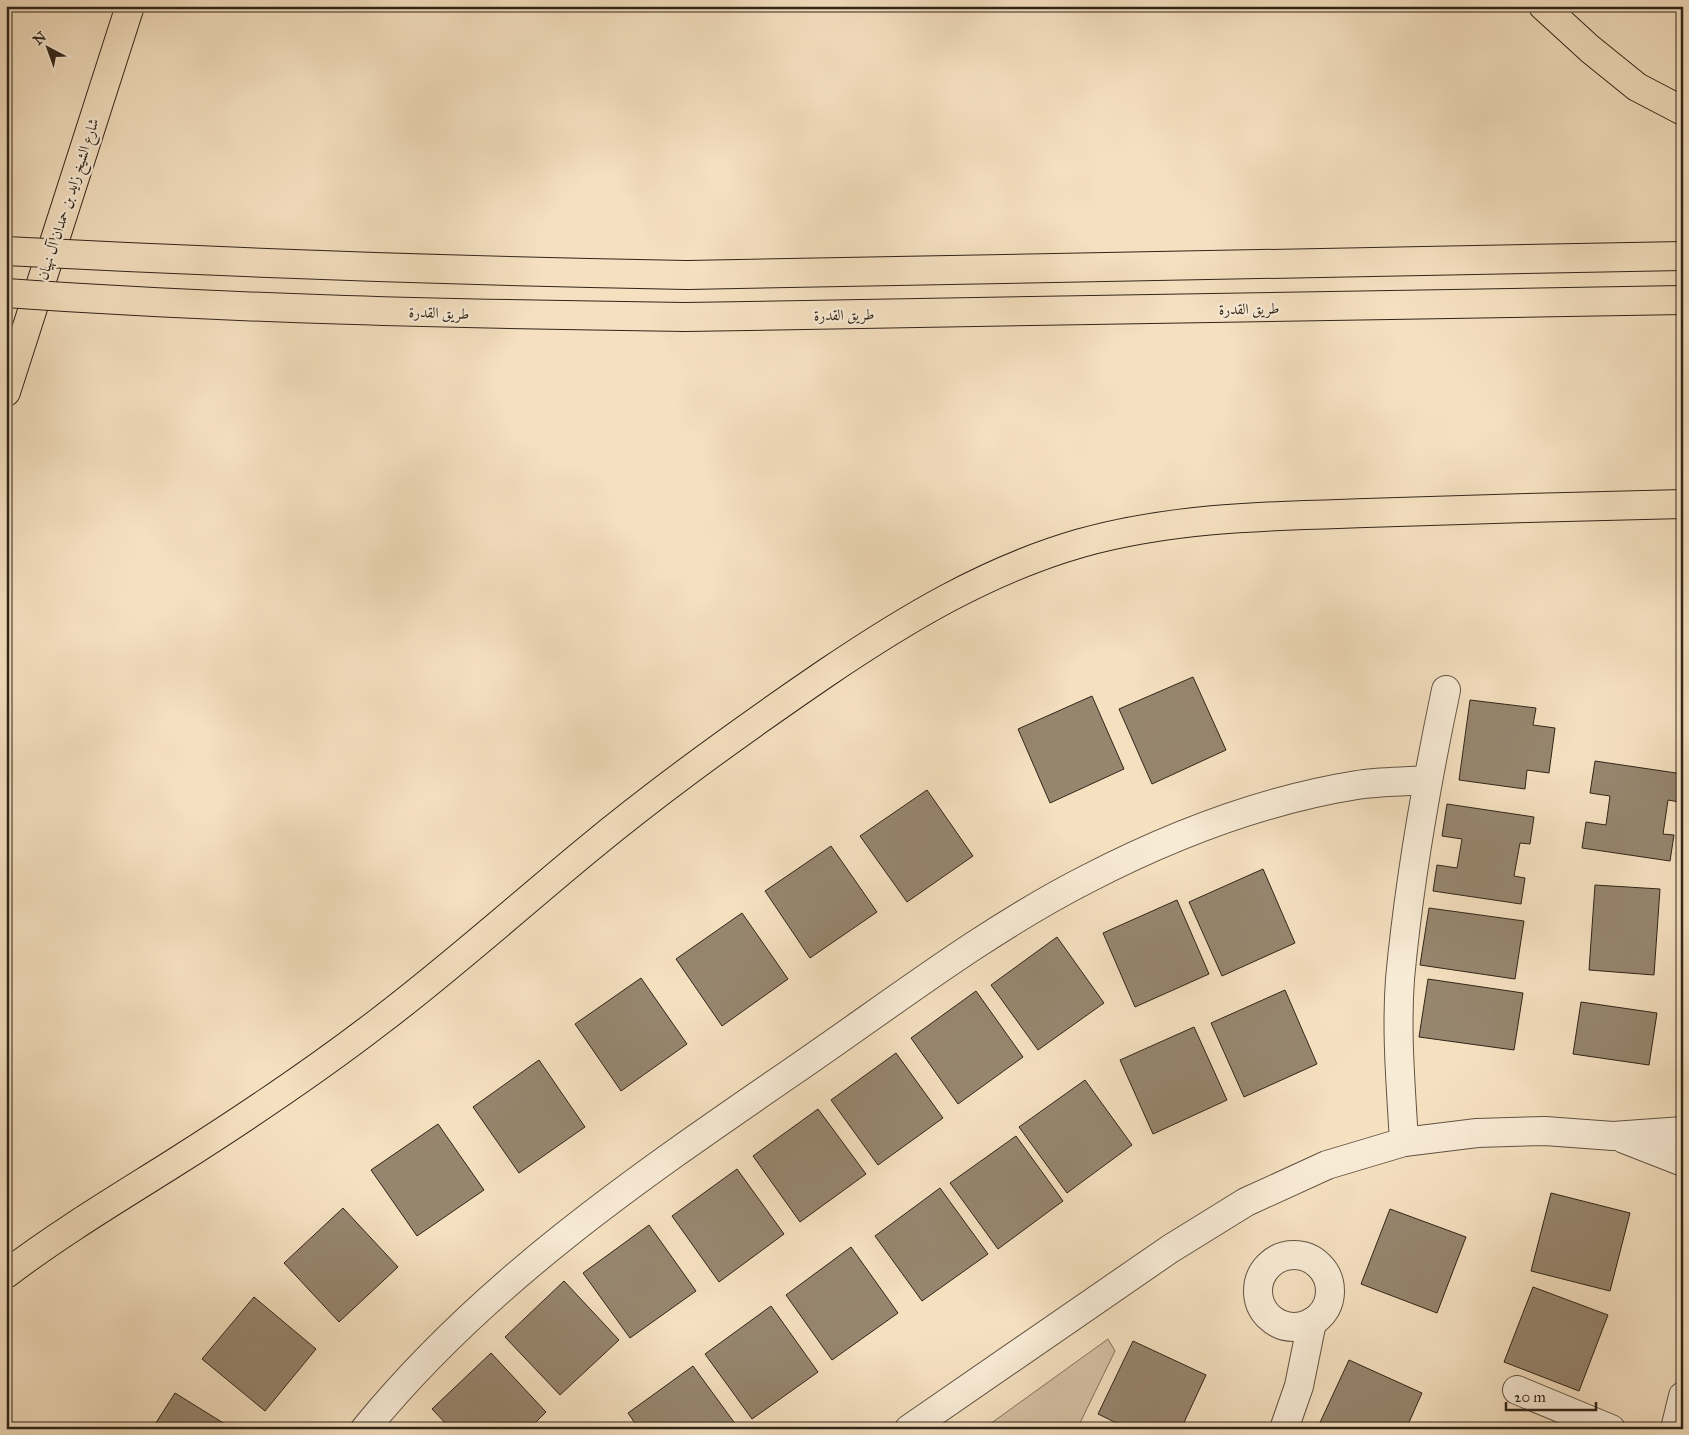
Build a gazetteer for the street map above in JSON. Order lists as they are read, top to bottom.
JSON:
{
  "streets": {
    "main road": ["شارع الشيخ زايد بن حمدان آل نهيان", "طريق القدرة"]
  },
  "scale_bar": "20 m",
  "north": "top left"
}
